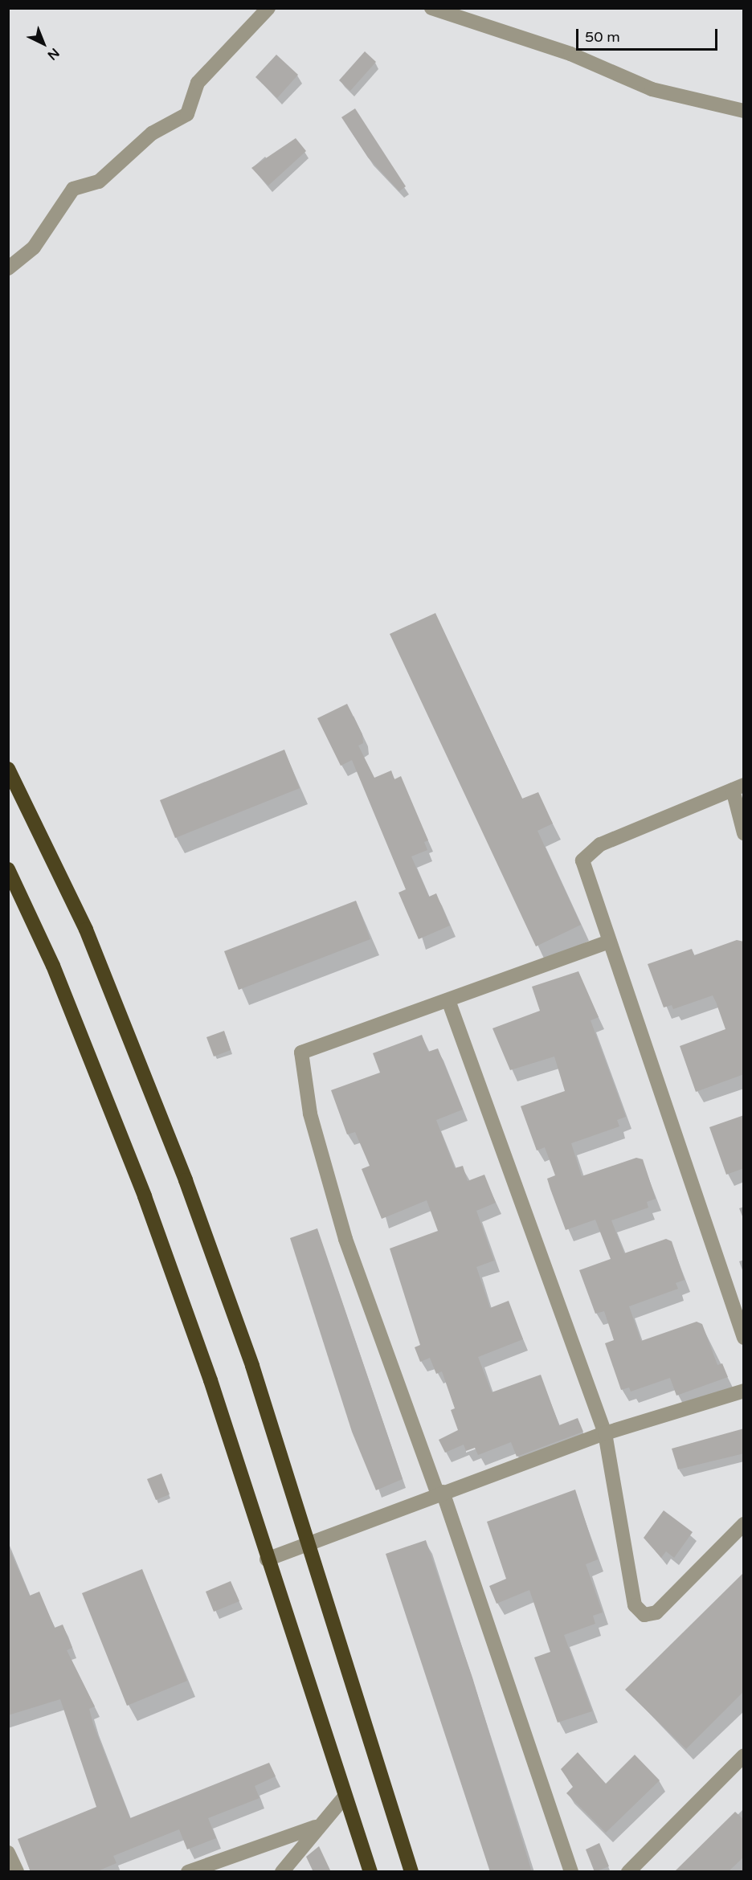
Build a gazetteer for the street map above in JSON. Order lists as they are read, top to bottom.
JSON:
{
  "scale_bar": "50 m",
  "north": "bottom right"
}
